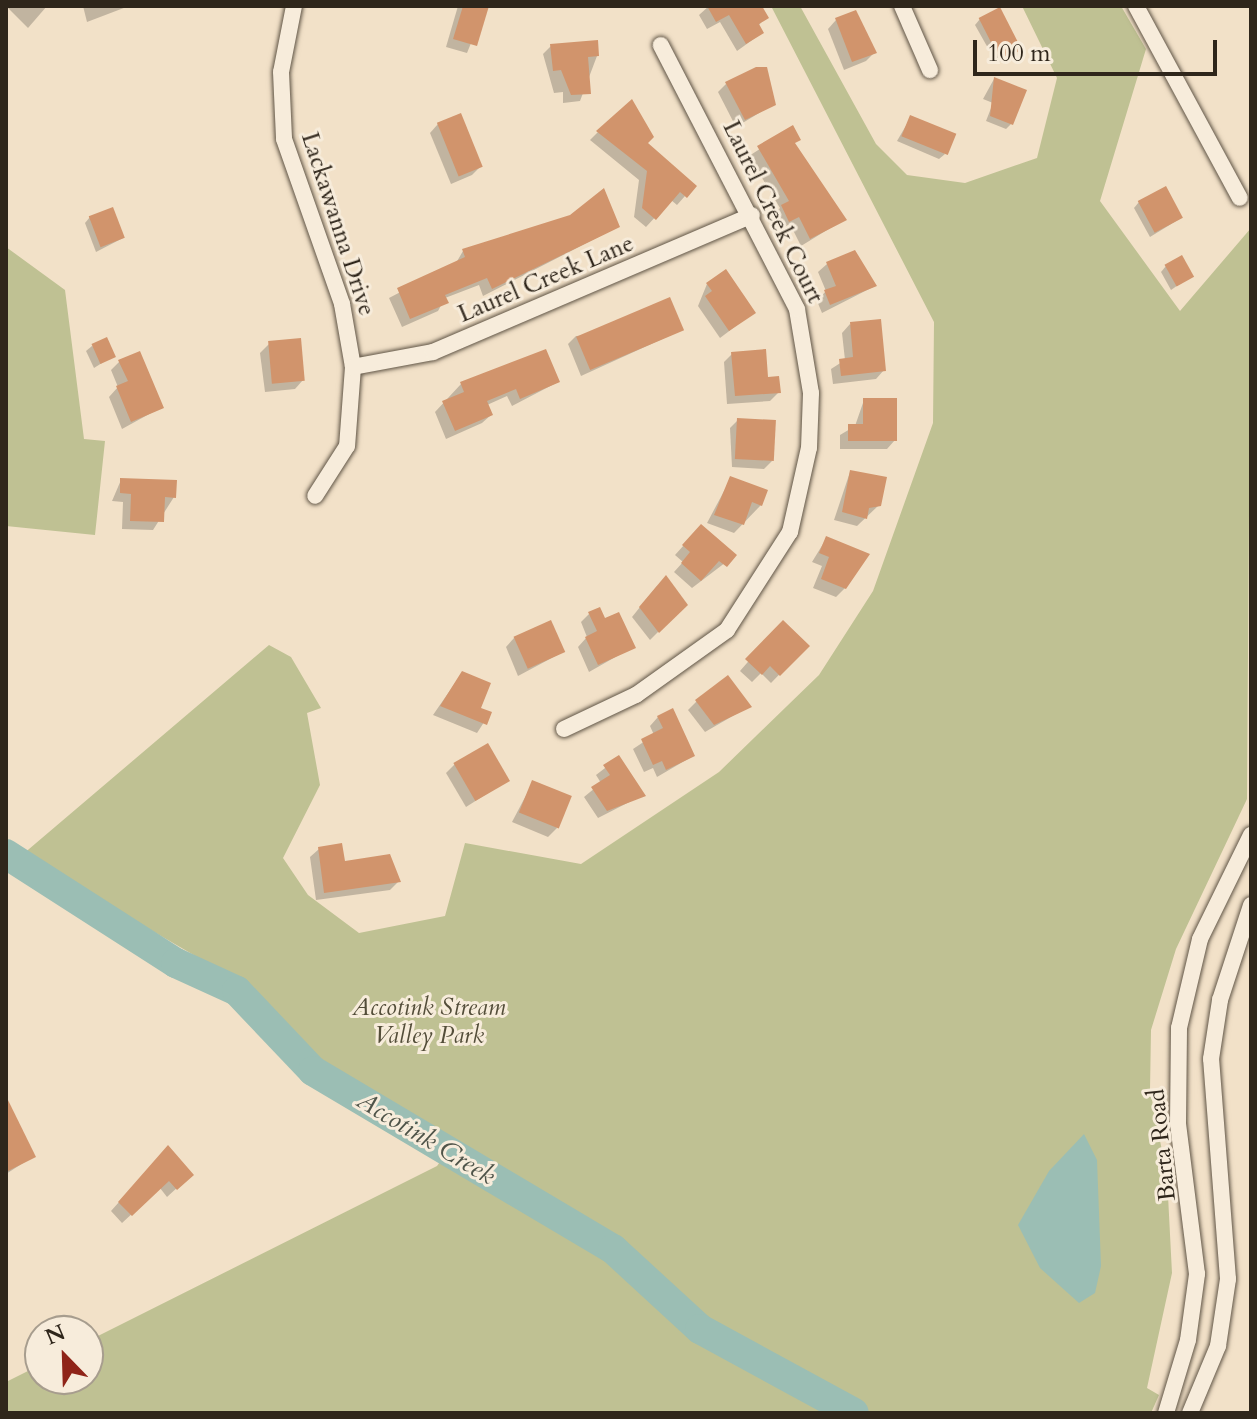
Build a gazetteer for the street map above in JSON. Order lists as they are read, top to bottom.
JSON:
{
  "streets": {
    "street": [
      "Laurel Creek Court",
      "Lackawanna Drive",
      "Laurel Creek Lane",
      "Barta Road"
    ]
  },
  "crossings": [
    ["Laurel Creek Court", "Laurel Creek Lane"],
    ["Lackawanna Drive", "Laurel Creek Lane"]
  ],
  "water": ["Accotink Creek"],
  "parks": ["Accotink Stream Valley Park"],
  "scale_bar": "100 m",
  "north": "top left"
}
